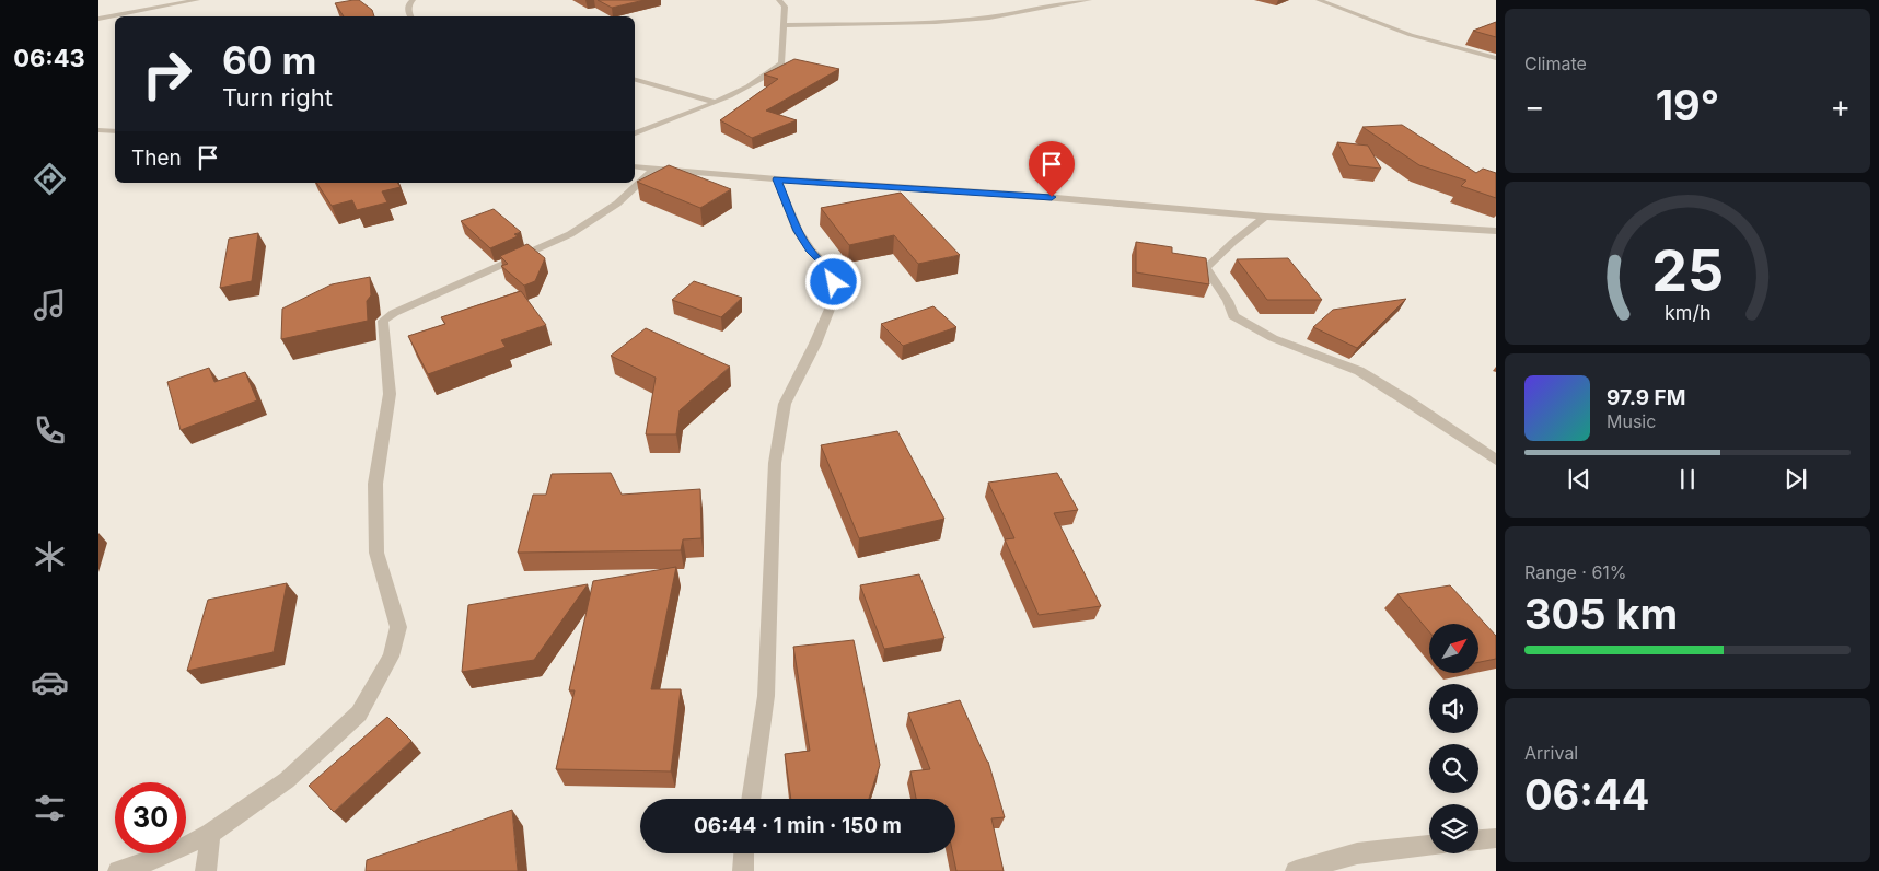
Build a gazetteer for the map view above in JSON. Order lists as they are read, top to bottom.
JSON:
{
  "north": "top right",
  "page": {
    "tabs": "06:43",
    "tile": [
      "Climate",
      ["Range · 61%", "305 km"],
      ["Arrival", "06:44"]
    ],
    "turn": ["60 m", "Turn right"],
    "heat": ["−", "19°", "+"],
    "then": "Then",
    "song": ["97.9 FM", "Music"],
    "limit": "30",
    "trip": "06:44 · 1 min · 150 m",
    "gauge": ["25", "km/h"]
  }
}
